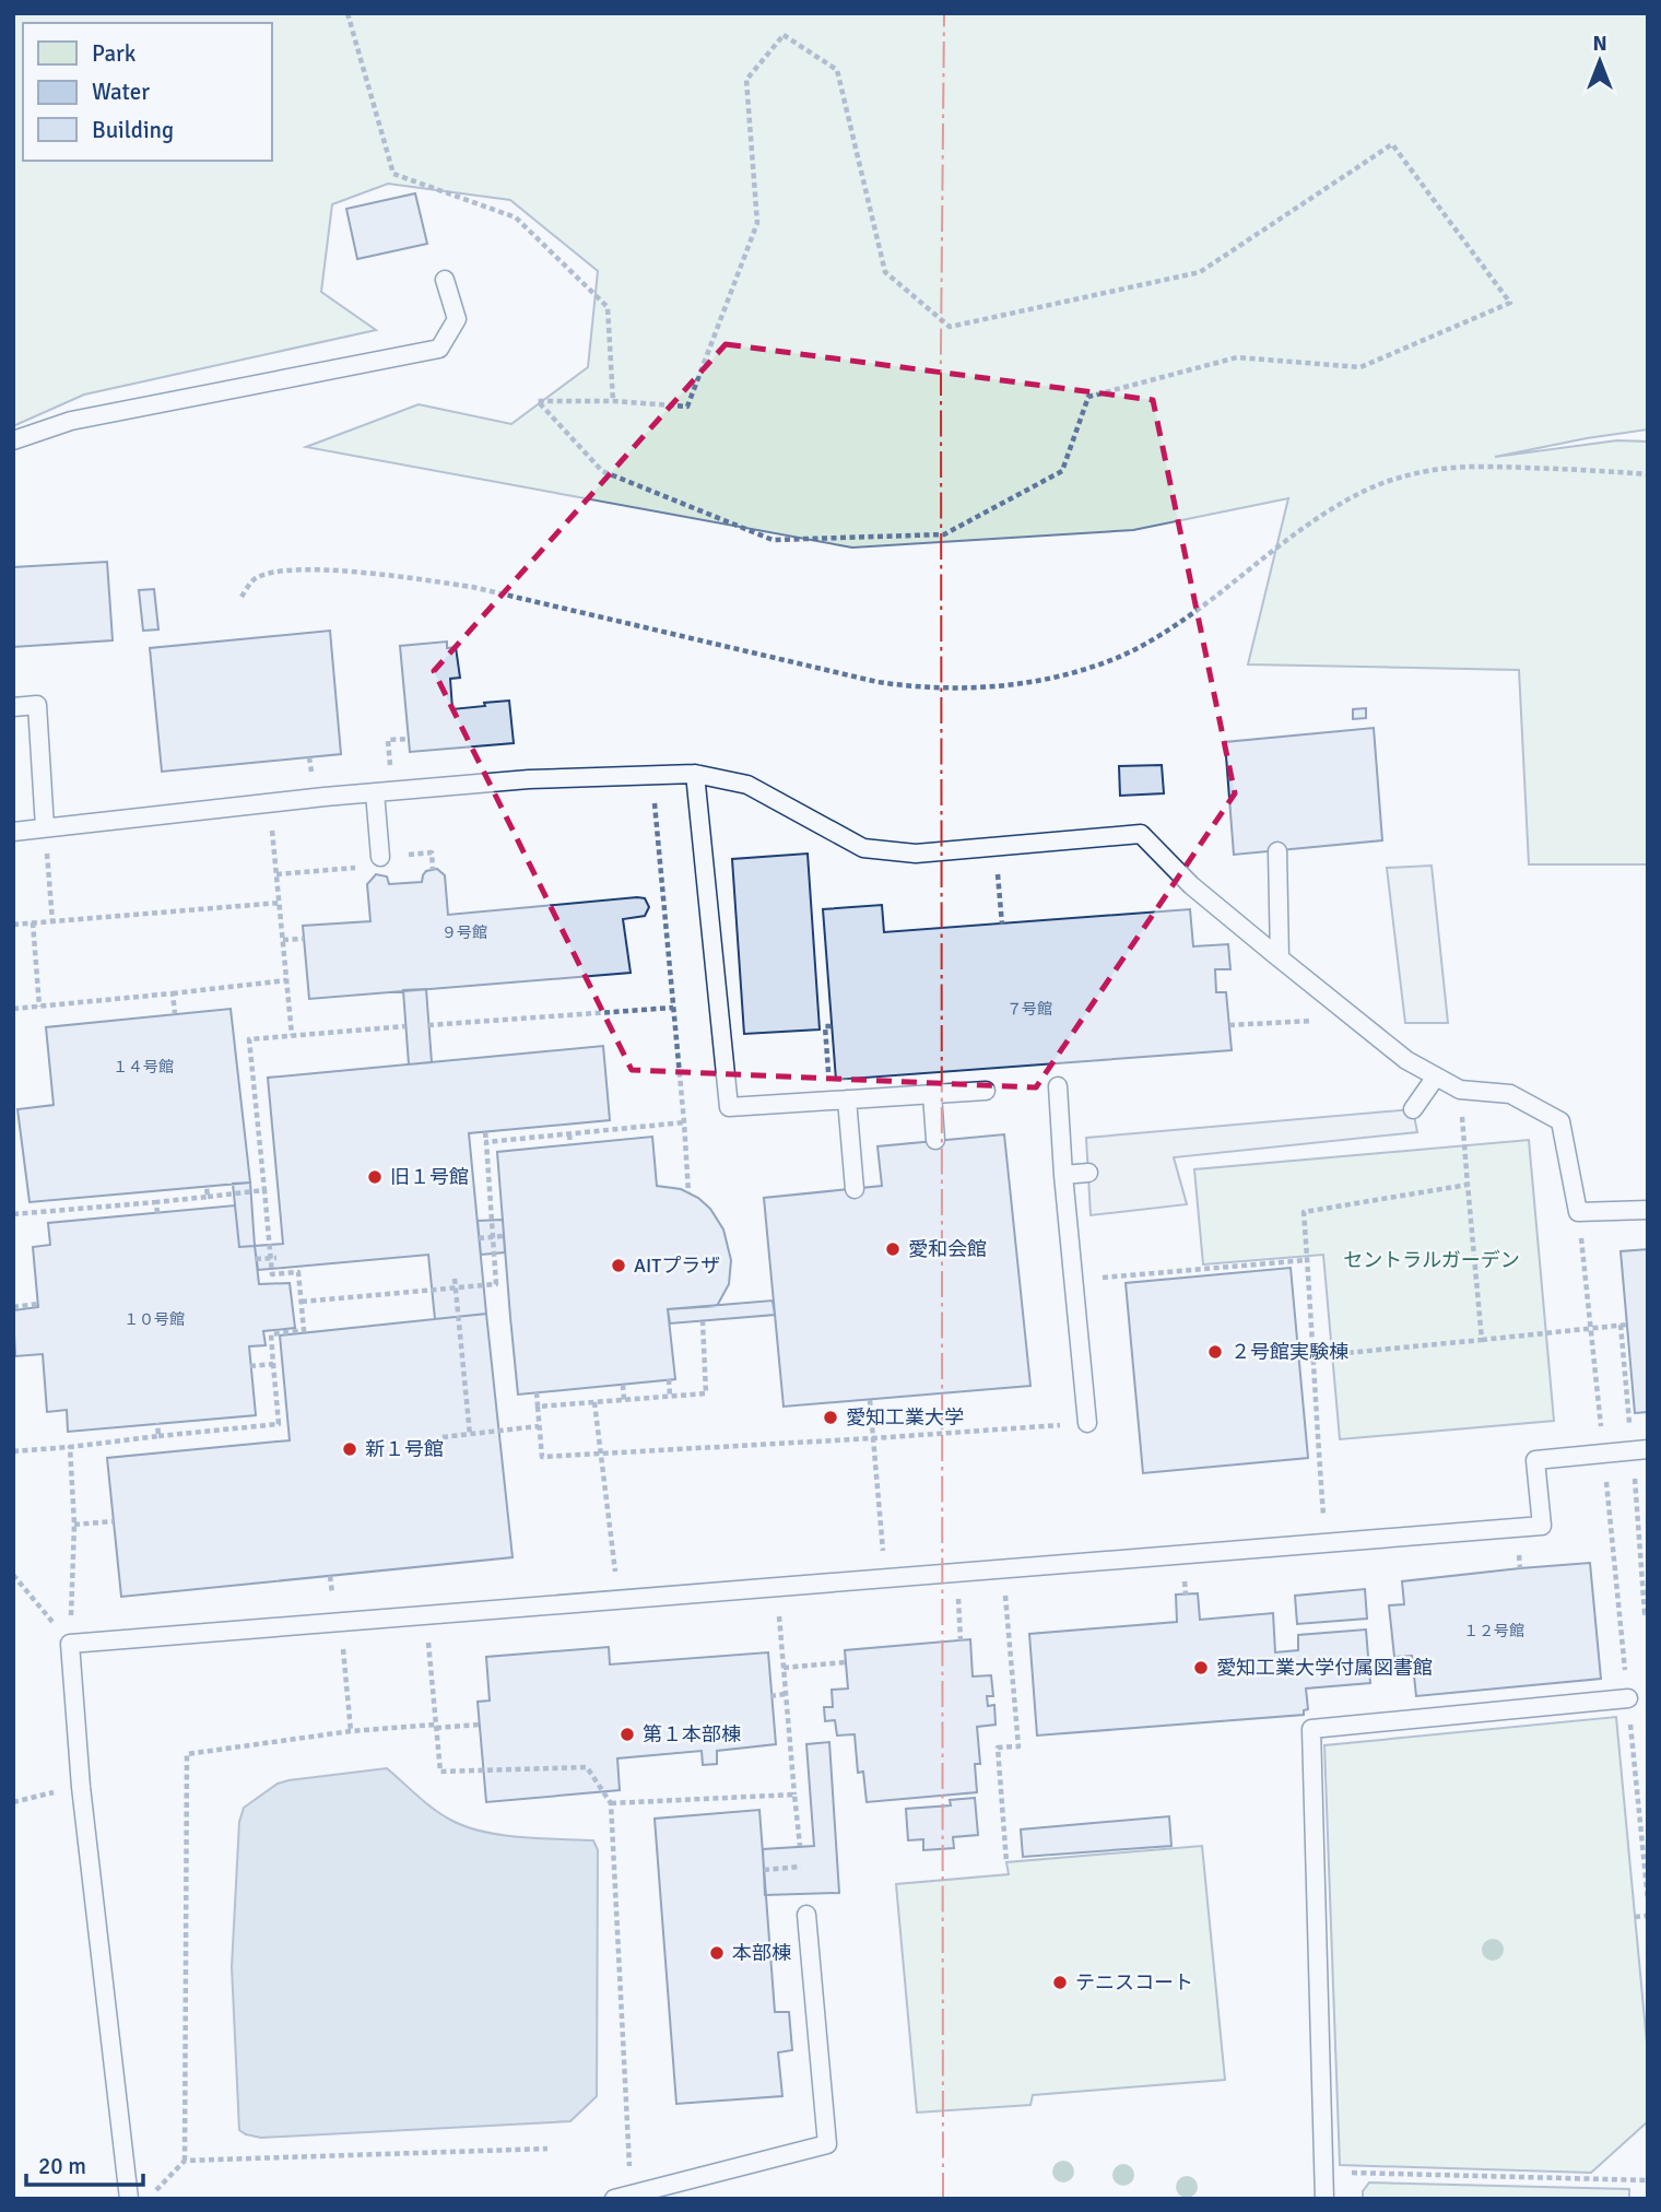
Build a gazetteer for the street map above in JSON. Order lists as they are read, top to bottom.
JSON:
{
  "parks": ["セントラルガーデン"],
  "places": [
    "旧１号館",
    "愛和会館",
    "AITプラザ",
    "２号館実験棟",
    "愛知工業大学",
    "新１号館",
    "愛知工業大学付属図書館",
    "第１本部棟",
    "本部棟",
    "テニスコート"
  ],
  "house_numbers": [
    "９号館",
    "７号館",
    "１４号館",
    "１０号館",
    "１２号館"
  ],
  "legend": ["Park", "Water", "Building"],
  "scale_bar": "20 m",
  "north": "top"
}
